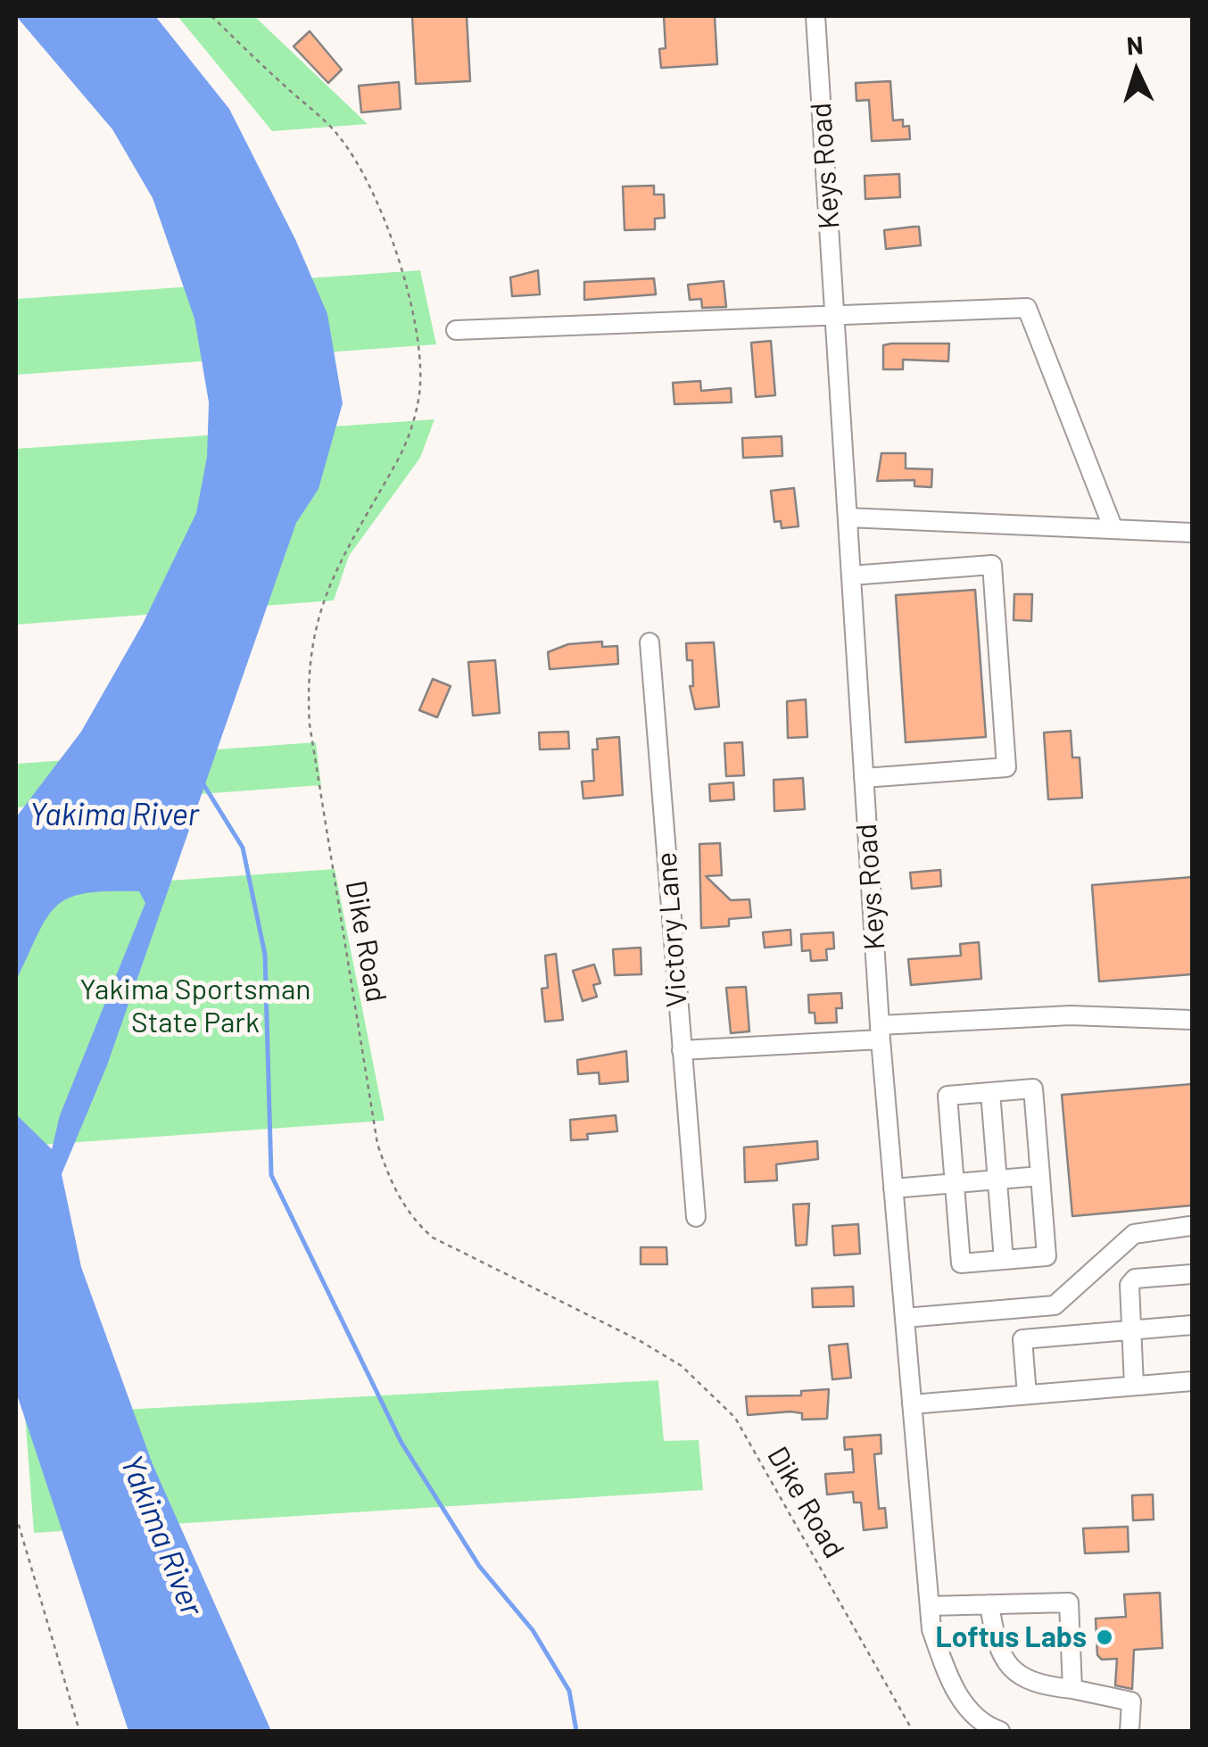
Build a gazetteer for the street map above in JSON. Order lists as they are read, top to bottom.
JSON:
{
  "streets": {
    "street": ["Keys Road", "Victory Lane"],
    "path": ["Dike Road"]
  },
  "water": ["Yakima River"],
  "parks": ["Yakima Sportsman State Park"],
  "places": ["Loftus Labs"],
  "north": "top"
}
